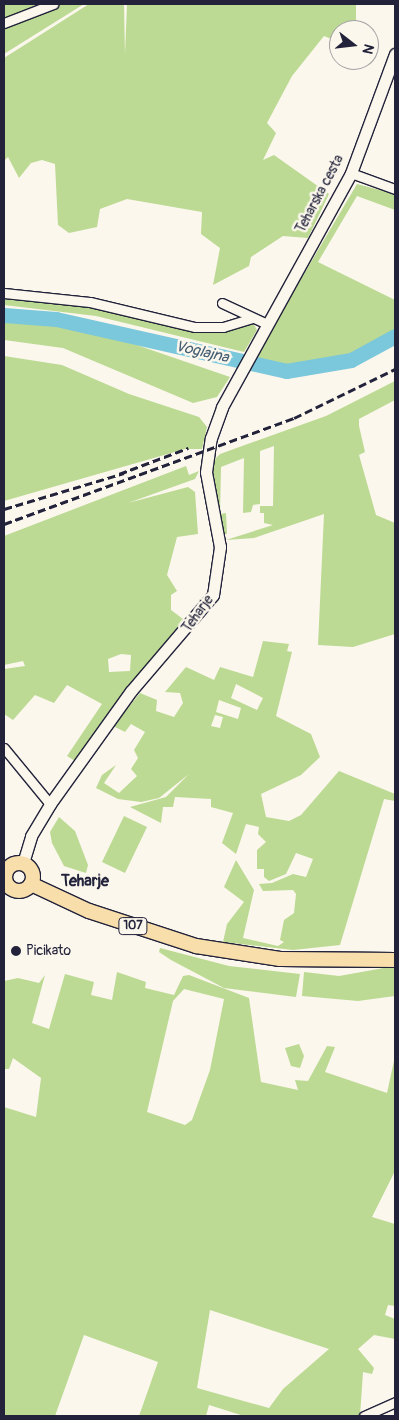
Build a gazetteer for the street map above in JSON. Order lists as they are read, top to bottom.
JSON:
{
  "streets": {
    "main road": ["107"],
    "street": ["Teharska cesta", "Teharje"]
  },
  "crossings": [
    ["Teharska cesta", "Teharje"],
    ["Teharje", "107"]
  ],
  "districts": ["Teharje"],
  "water": ["Voglajna"],
  "places": ["Picikato"],
  "north": "right"
}
